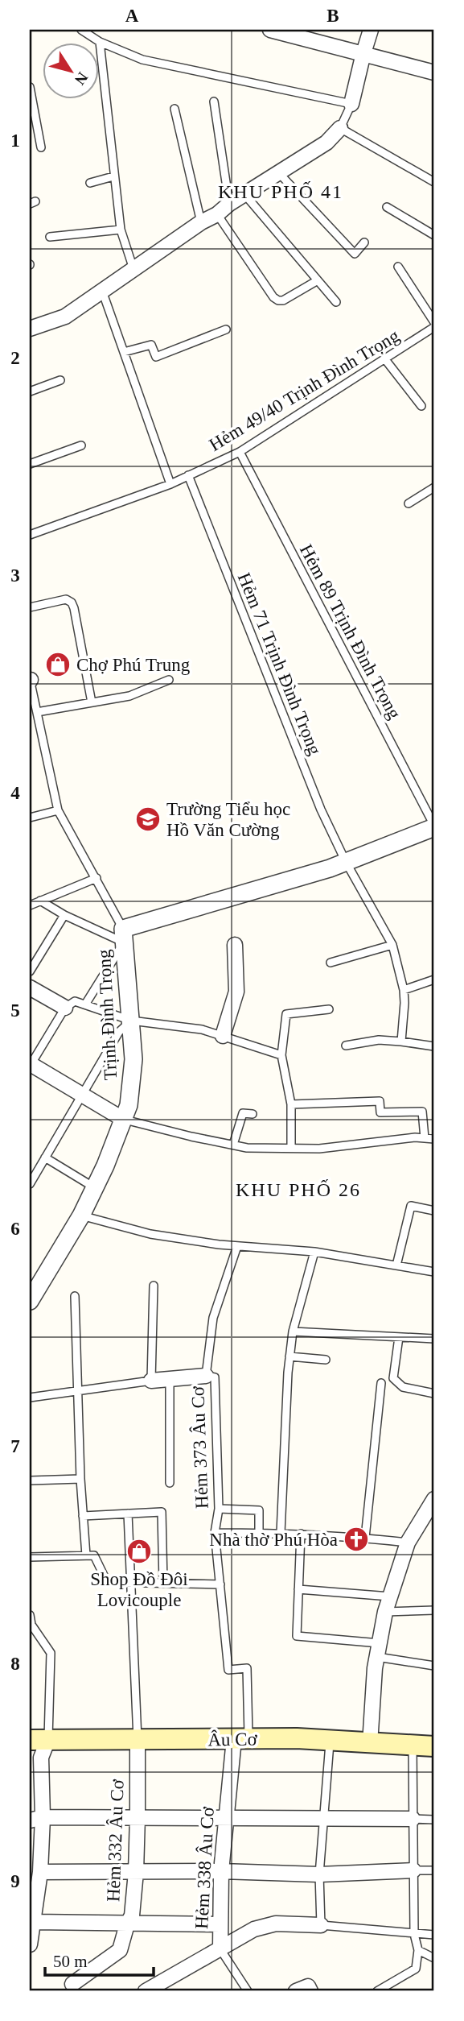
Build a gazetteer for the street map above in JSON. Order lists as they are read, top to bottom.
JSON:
{
  "streets": {
    "main road": ["Âu Cơ"],
    "street": ["Trịnh Đình Trọng", "Hẻm 332 Âu Cơ", "Hẻm 338 Âu Cơ"],
    "lane": [
      "Hẻm 49/40 Trịnh Đình Trọng",
      "Hẻm 89 Trịnh Đình Trọng",
      "Hẻm 71 Trịnh Đình Trọng",
      "Hẻm 373 Âu Cơ"
    ]
  },
  "crossings": [
    ["Hẻm 49/40 Trịnh Đình Trọng", "Hẻm 89 Trịnh Đình Trọng"],
    ["Hẻm 49/40 Trịnh Đình Trọng", "Hẻm 71 Trịnh Đình Trọng"],
    ["Hẻm 89 Trịnh Đình Trọng", "Trịnh Đình Trọng"],
    ["Hẻm 71 Trịnh Đình Trọng", "Trịnh Đình Trọng"],
    ["Hẻm 373 Âu Cơ", "Âu Cơ"],
    ["Hẻm 373 Âu Cơ", "Hẻm 338 Âu Cơ"],
    ["Âu Cơ", "Hẻm 332 Âu Cơ"],
    ["Âu Cơ", "Hẻm 338 Âu Cơ"]
  ],
  "districts": ["KHU PHỐ 41", "KHU PHỐ 26"],
  "places": {
    "shop": ["Chợ Phú Trung", "Shop Đồ Đôi Lovicouple"],
    "school or university": ["Trường Tiểu học Hồ Văn Cường"],
    "church": ["Nhà thờ Phú Hòa"]
  },
  "scale_bar": "50 m",
  "north": "bottom right",
  "grid": {
    "columns": ["A", "B"],
    "rows": [
      "1",
      "2",
      "3",
      "4",
      "5",
      "6",
      "7",
      "8",
      "9"
    ]
  }
}
